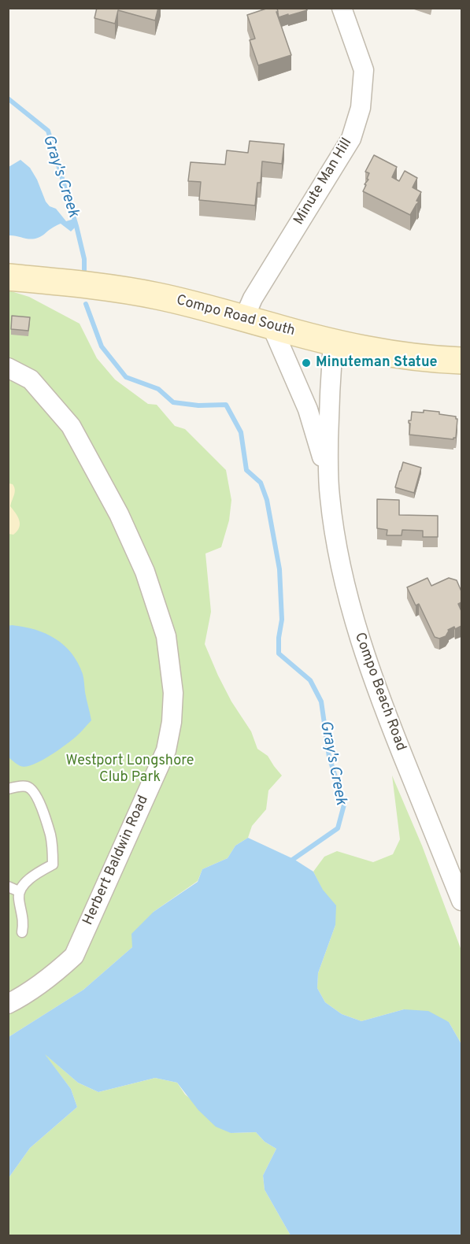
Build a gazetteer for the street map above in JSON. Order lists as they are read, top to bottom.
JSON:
{
  "streets": {
    "street": [
      "Minute Man Hill",
      "Compo Road South",
      "Compo Beach Road",
      "Herbert Baldwin Road"
    ]
  },
  "crossings": [
    ["Minute Man Hill", "Compo Road South"],
    ["Compo Road South", "Compo Beach Road"]
  ],
  "water": ["Gray's Creek"],
  "parks": ["Westport Longshore Club Park"],
  "places": ["Minuteman Statue"]
}
